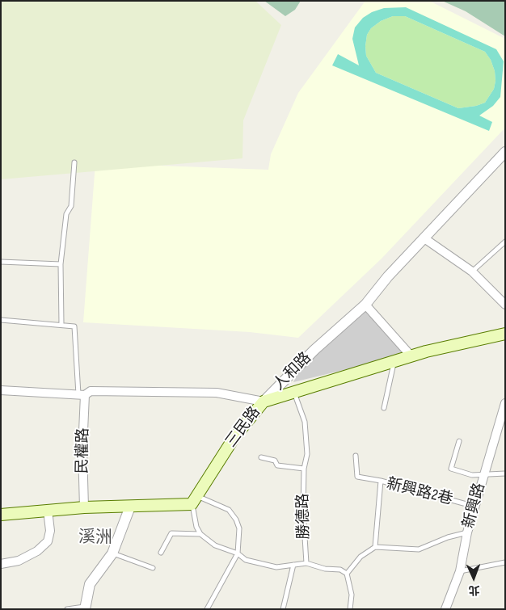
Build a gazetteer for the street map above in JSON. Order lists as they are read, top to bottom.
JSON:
{
  "streets": {
    "main road": ["三民路"],
    "street": ["人和路", "民權路", "新興路"],
    "lane": ["新興路2巷", "勝德路"]
  },
  "crossings": [
    ["人和路", "三民路"],
    ["人和路", "民權路"],
    ["三民路", "勝德路"],
    ["新興路2巷", "新興路"]
  ],
  "districts": ["溪洲"],
  "north": "bottom"
}
